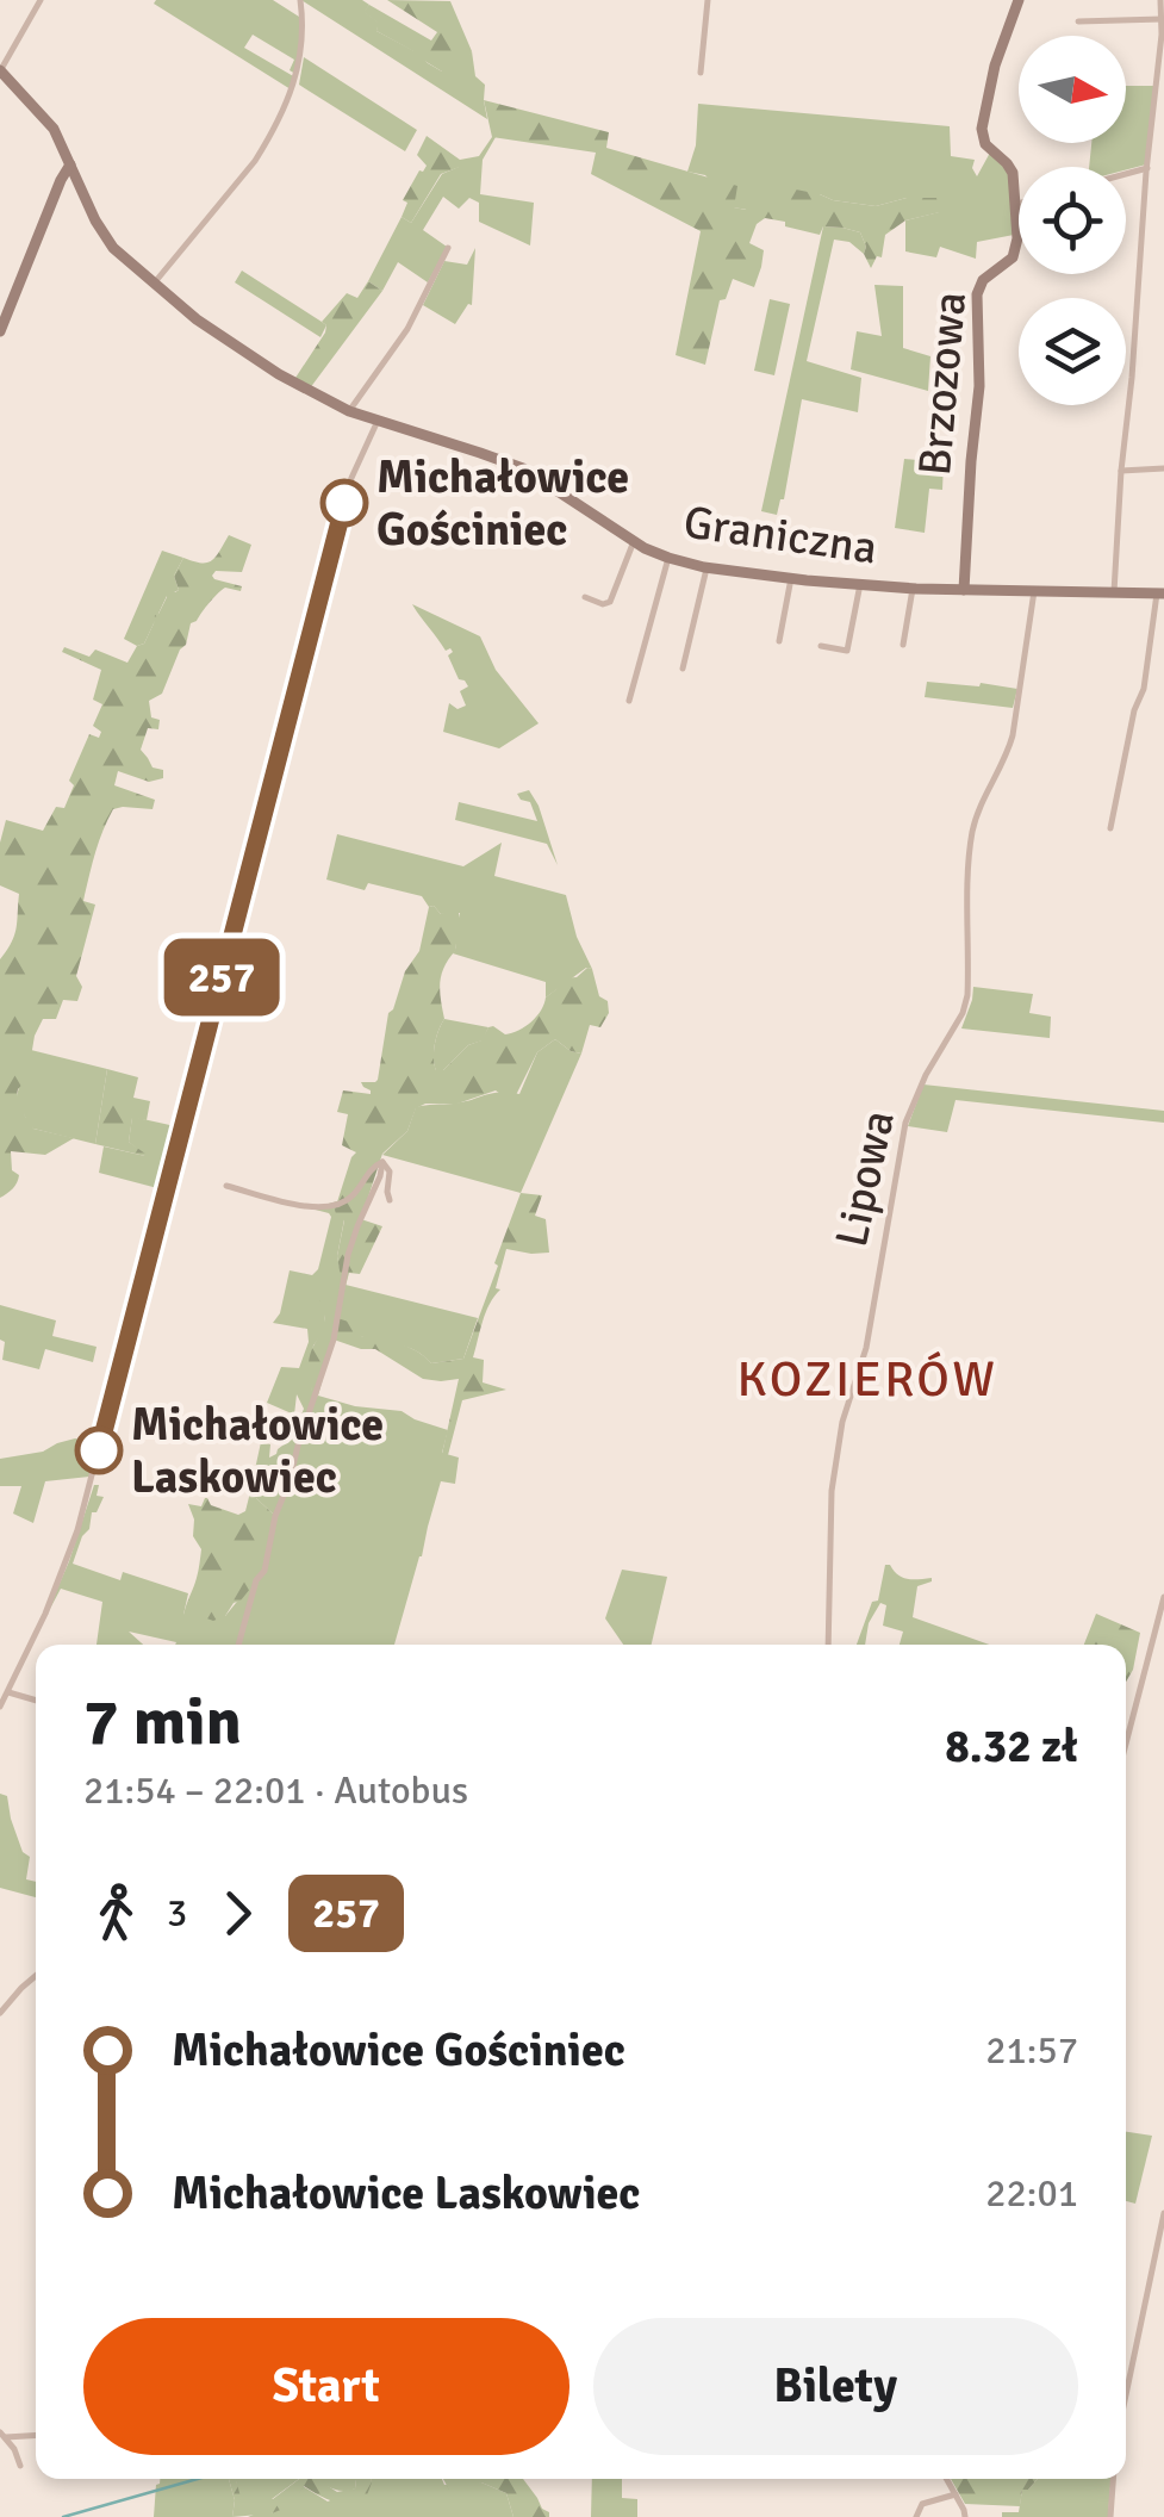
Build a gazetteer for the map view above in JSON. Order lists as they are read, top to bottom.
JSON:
{
  "streets": {
    "street": ["Brzozowa", "Graniczna", "Lipowa"]
  },
  "crossings": [
    ["Brzozowa", "Graniczna"],
    ["Graniczna", "Lipowa"]
  ],
  "districts": ["KOZIERÓW"],
  "places": ["Michałowice Gościniec", "Michałowice Laskowiec"],
  "lines": ["bus line 257"],
  "north": "right",
  "page": {
    "on_map": "257",
    "heading": ["7 min", "21:54 – 22:01 · Autobus", "8.32 zł"],
    "legs": ["3", "257"],
    "list": [
      {
        "name": "Michałowice Gościniec",
        "value": "21:57"
      },
      {
        "name": "Michałowice Laskowiec",
        "value": "22:01"
      }
    ],
    "buttons": ["Start", "Bilety"]
  }
}
